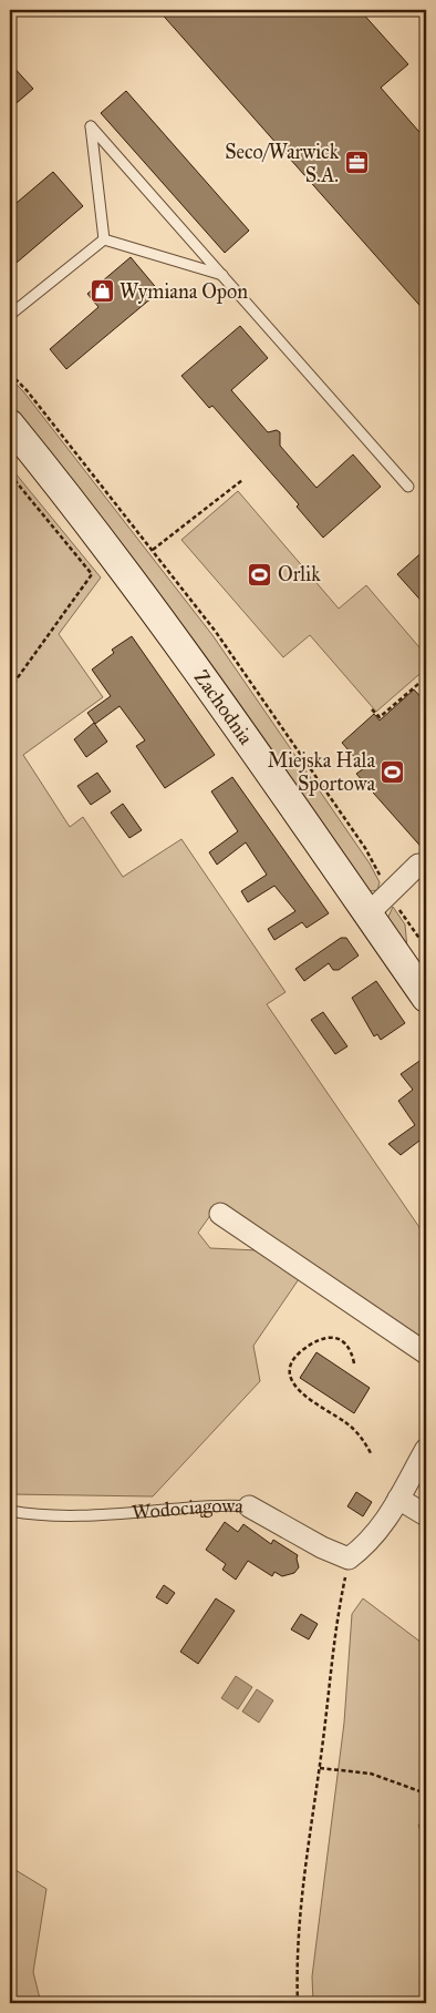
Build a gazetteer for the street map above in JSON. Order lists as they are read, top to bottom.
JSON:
{
  "streets": {
    "street": ["Zachodnia", "Wodociągowa"]
  },
  "places": {
    "office": ["Seco/Warwick S.A."],
    "shop": ["Wymiana Opon"],
    "sports": ["Orlik", "Miejska Hala Sportowa"]
  }
}
